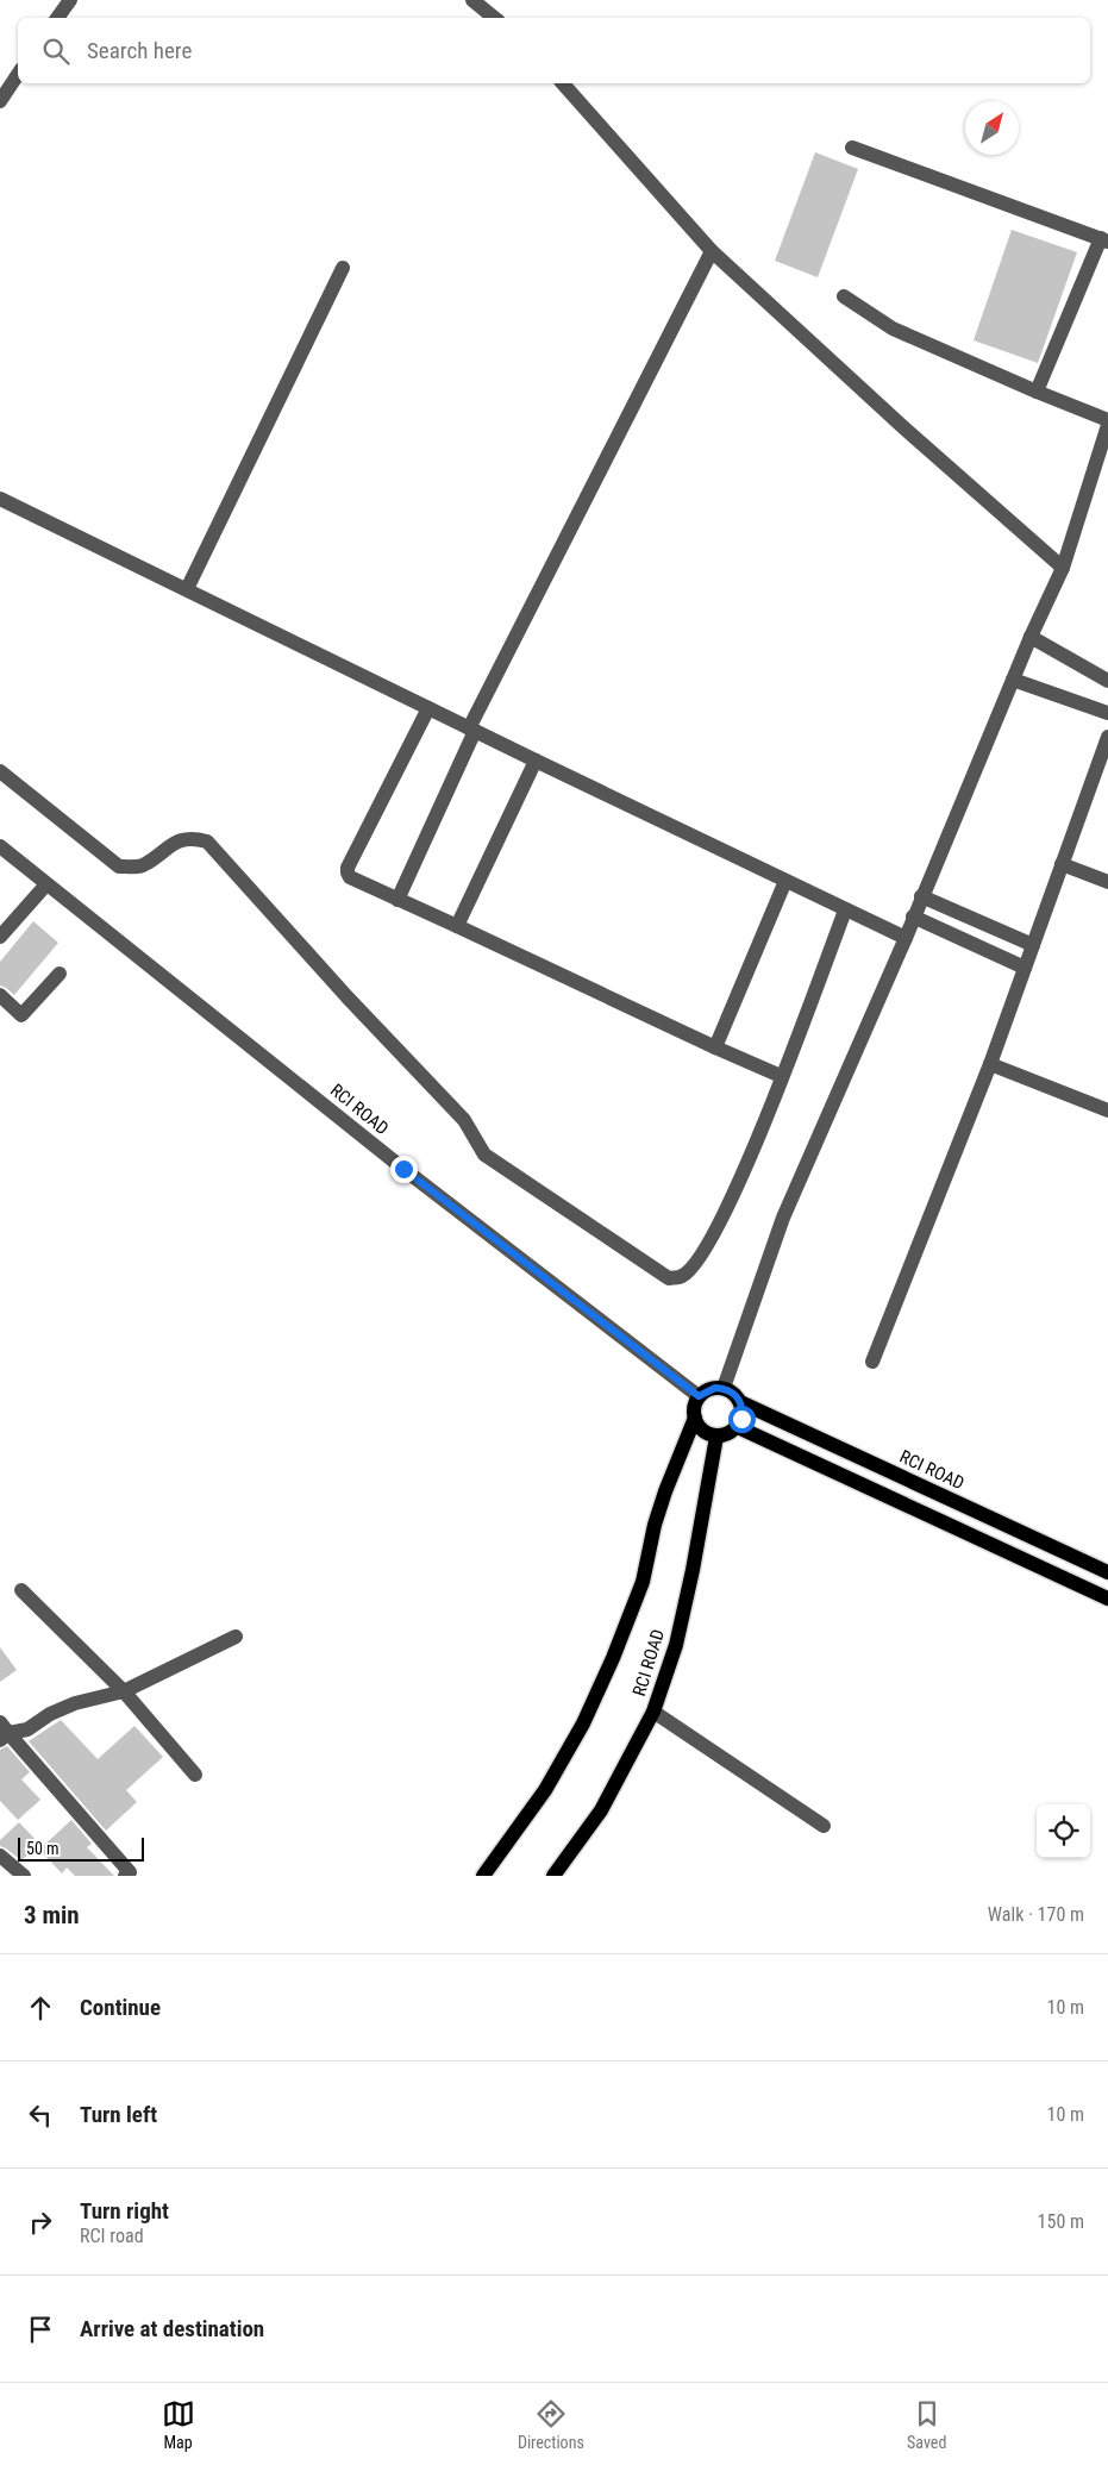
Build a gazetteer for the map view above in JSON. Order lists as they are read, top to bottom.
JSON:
{
  "streets": {
    "main road": ["RCI ROAD"]
  },
  "scale_bar": "50 m",
  "north": "top right",
  "page": {
    "search": "Search here",
    "scale": "50 m",
    "heading": ["3 min", "Walk · 170 m"],
    "list": [
      ["Continue", "10 m"],
      ["Turn left", "10 m"],
      ["Turn right", "RCI road", "150 m"],
      "Arrive at destination"
    ],
    "nav": ["Map", "Directions", "Saved"]
  }
}
